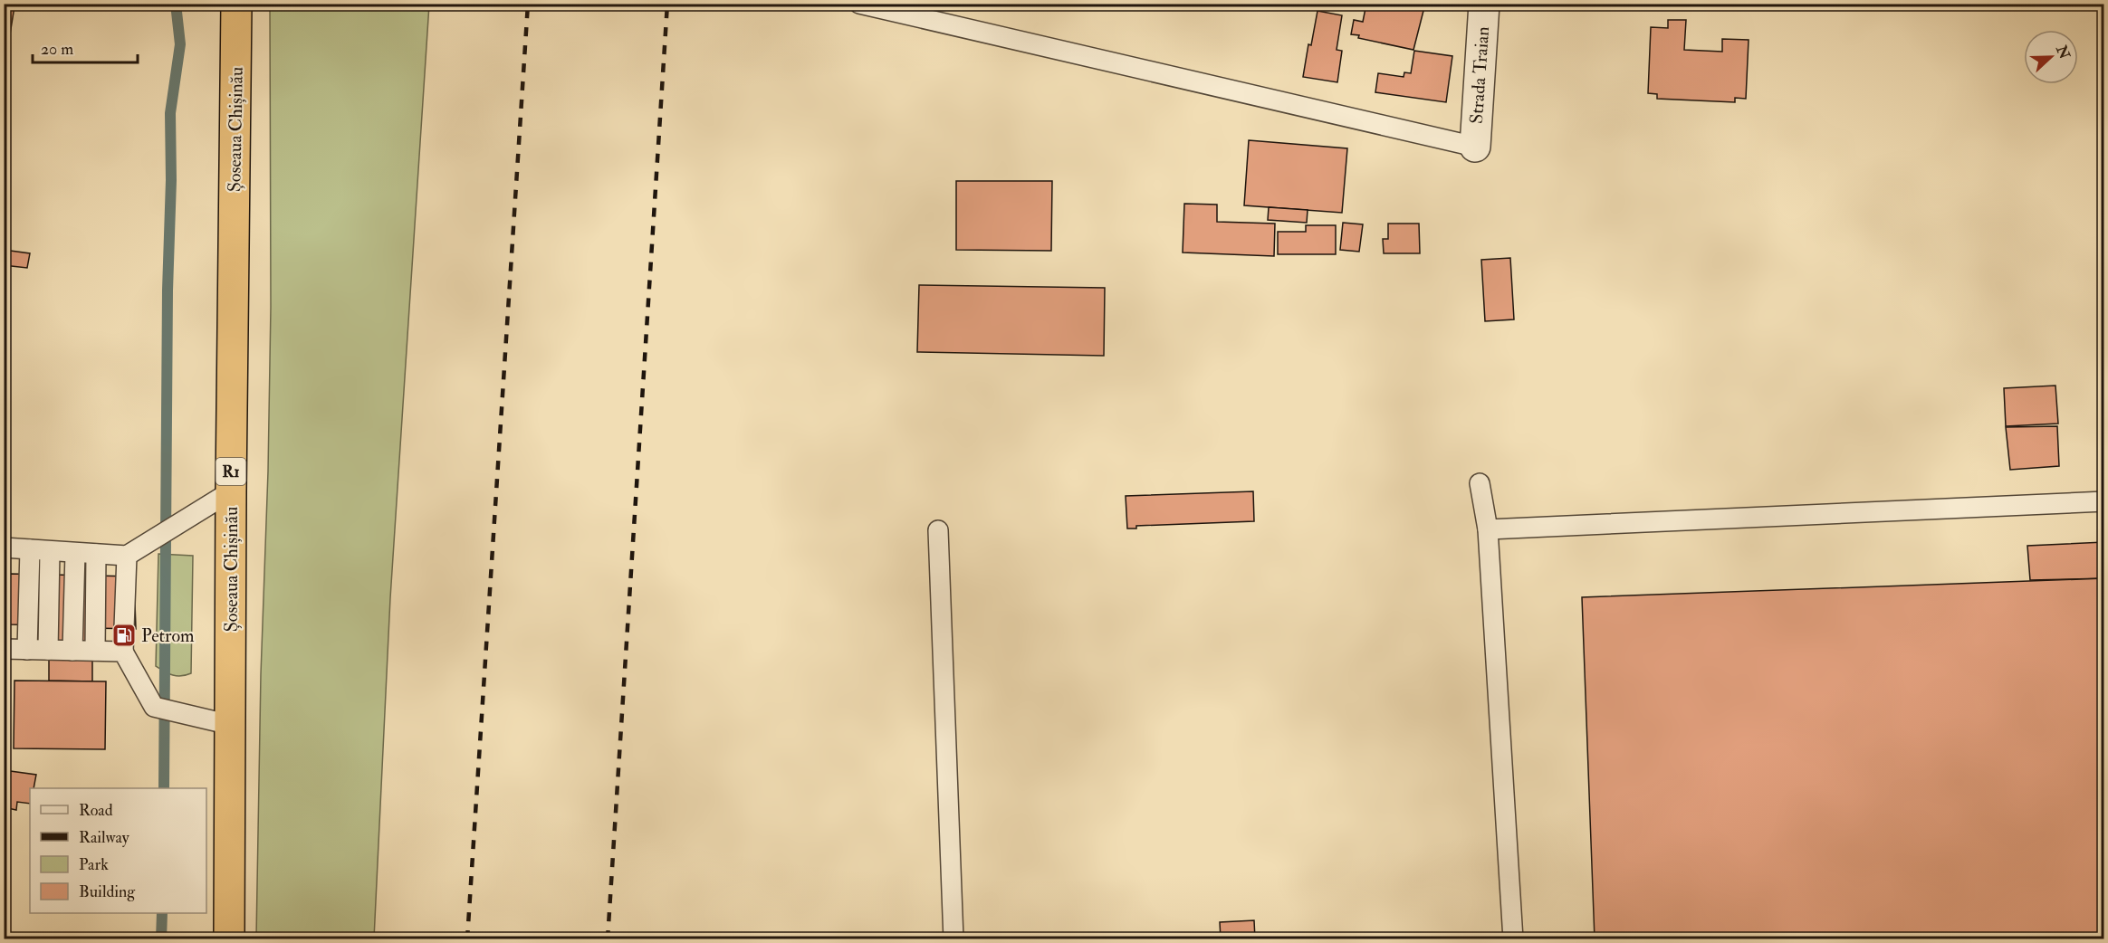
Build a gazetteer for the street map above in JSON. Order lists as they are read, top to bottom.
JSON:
{
  "streets": {
    "highway": ["Șoseaua Chișinău", "R1"],
    "street": ["Strada Traian"]
  },
  "places": {
    "fuel station": ["Petrom"]
  },
  "legend": [
    "Road",
    "Railway",
    "Park",
    "Building"
  ],
  "scale_bar": "20 m",
  "north": "right"
}
